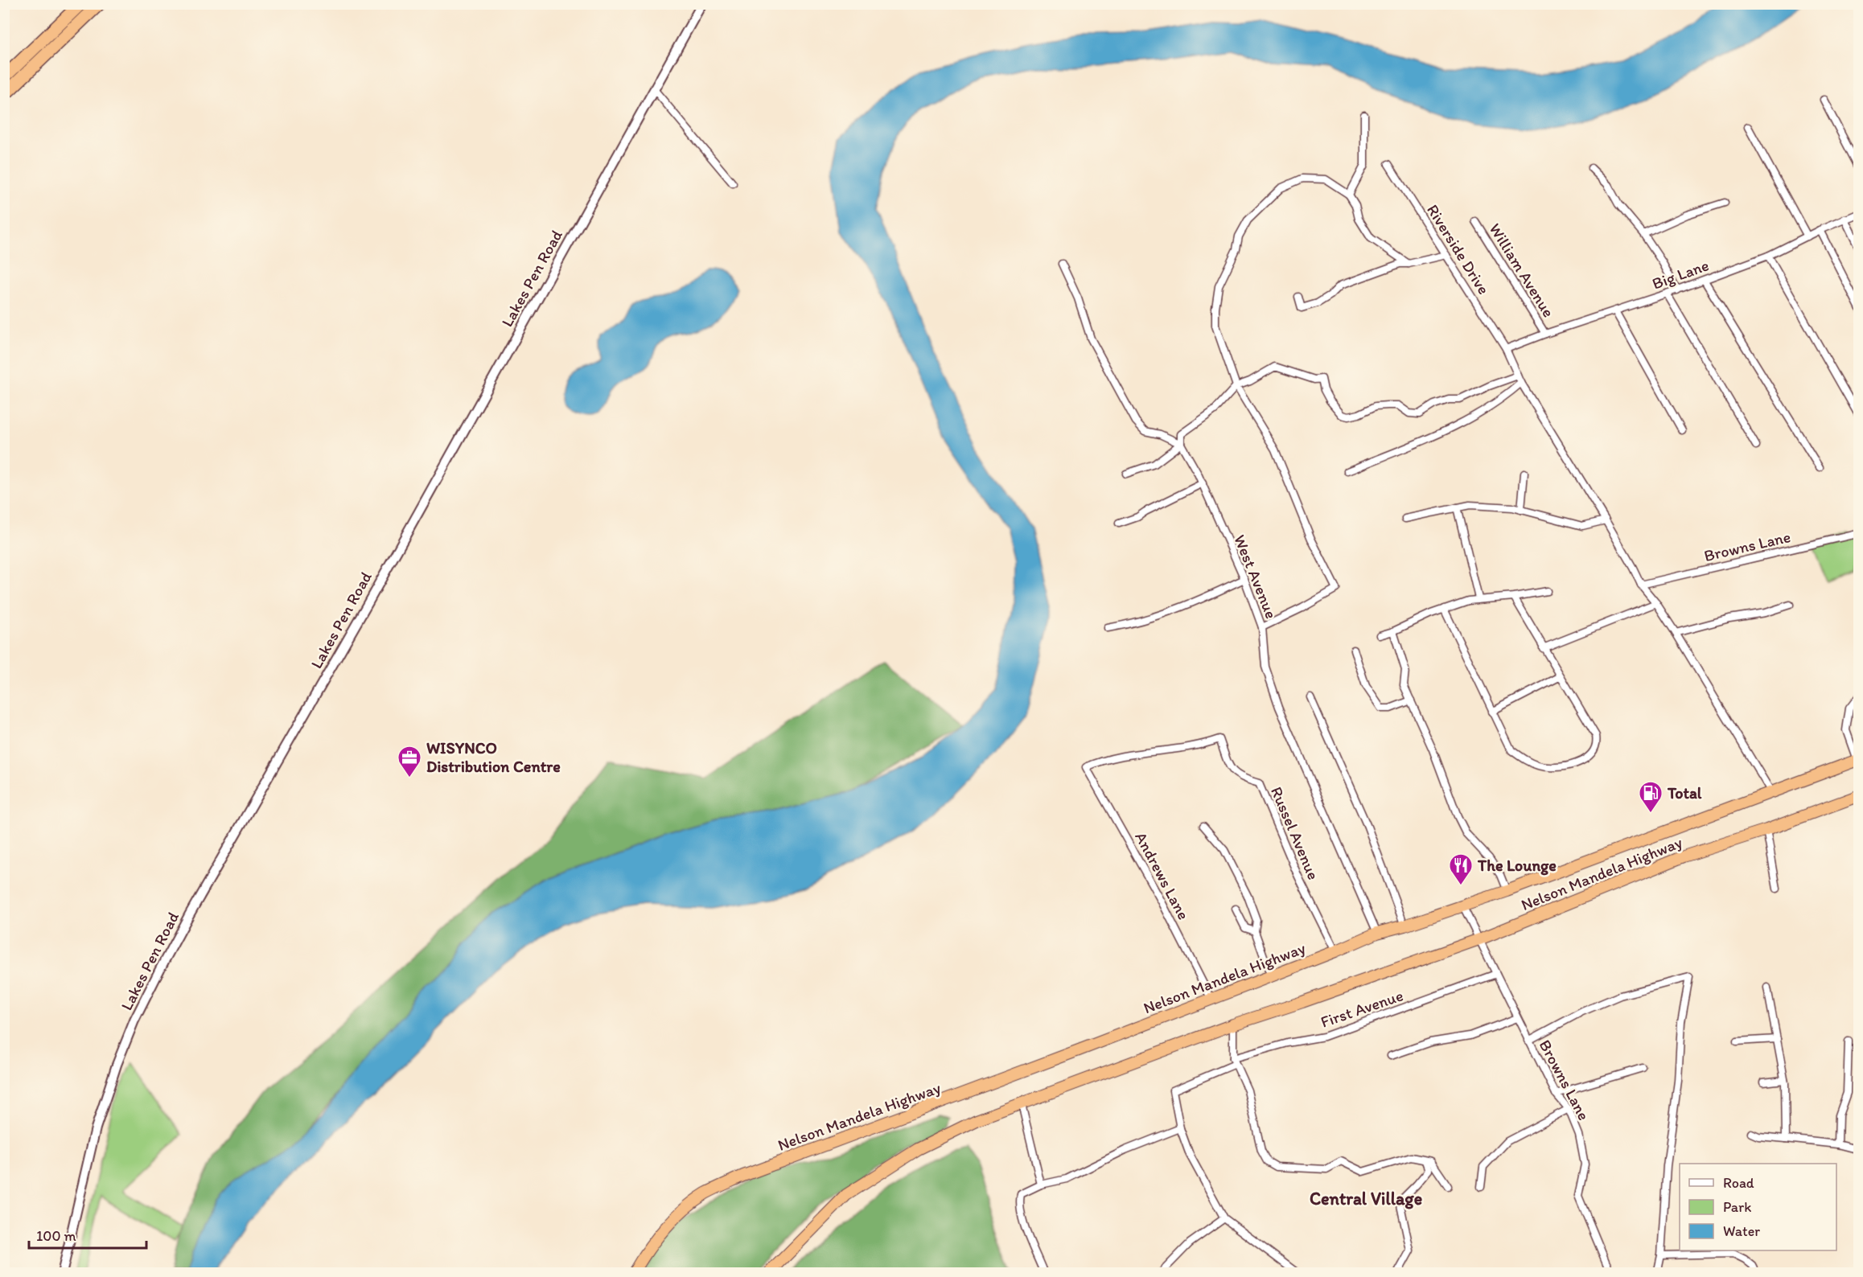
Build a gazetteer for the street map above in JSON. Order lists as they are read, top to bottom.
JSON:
{
  "streets": {
    "highway": ["Nelson Mandela Highway"],
    "street": [
      "Riverside Drive",
      "William Avenue",
      "Big Lane",
      "Lakes Pen Road",
      "Browns Lane",
      "West Avenue",
      "Russel Avenue",
      "Andrews Lane",
      "First Avenue"
    ]
  },
  "crossings": [
    ["Riverside Drive", "Big Lane"],
    ["Riverside Drive", "Browns Lane"],
    ["Riverside Drive", "Nelson Mandela Highway"],
    ["William Avenue", "Big Lane"],
    ["Browns Lane", "Nelson Mandela Highway"],
    ["Browns Lane", "First Avenue"],
    ["West Avenue", "Nelson Mandela Highway"],
    ["Russel Avenue", "Nelson Mandela Highway"],
    ["Russel Avenue", "Andrews Lane"],
    ["Nelson Mandela Highway", "Andrews Lane"]
  ],
  "districts": ["Central Village"],
  "places": {
    "office": ["WISYNCO Distribution Centre"],
    "fuel station": ["Total"],
    "restaurant": ["The Lounge"]
  },
  "legend": ["Road", "Park", "Water"],
  "scale_bar": "100 m"
}
